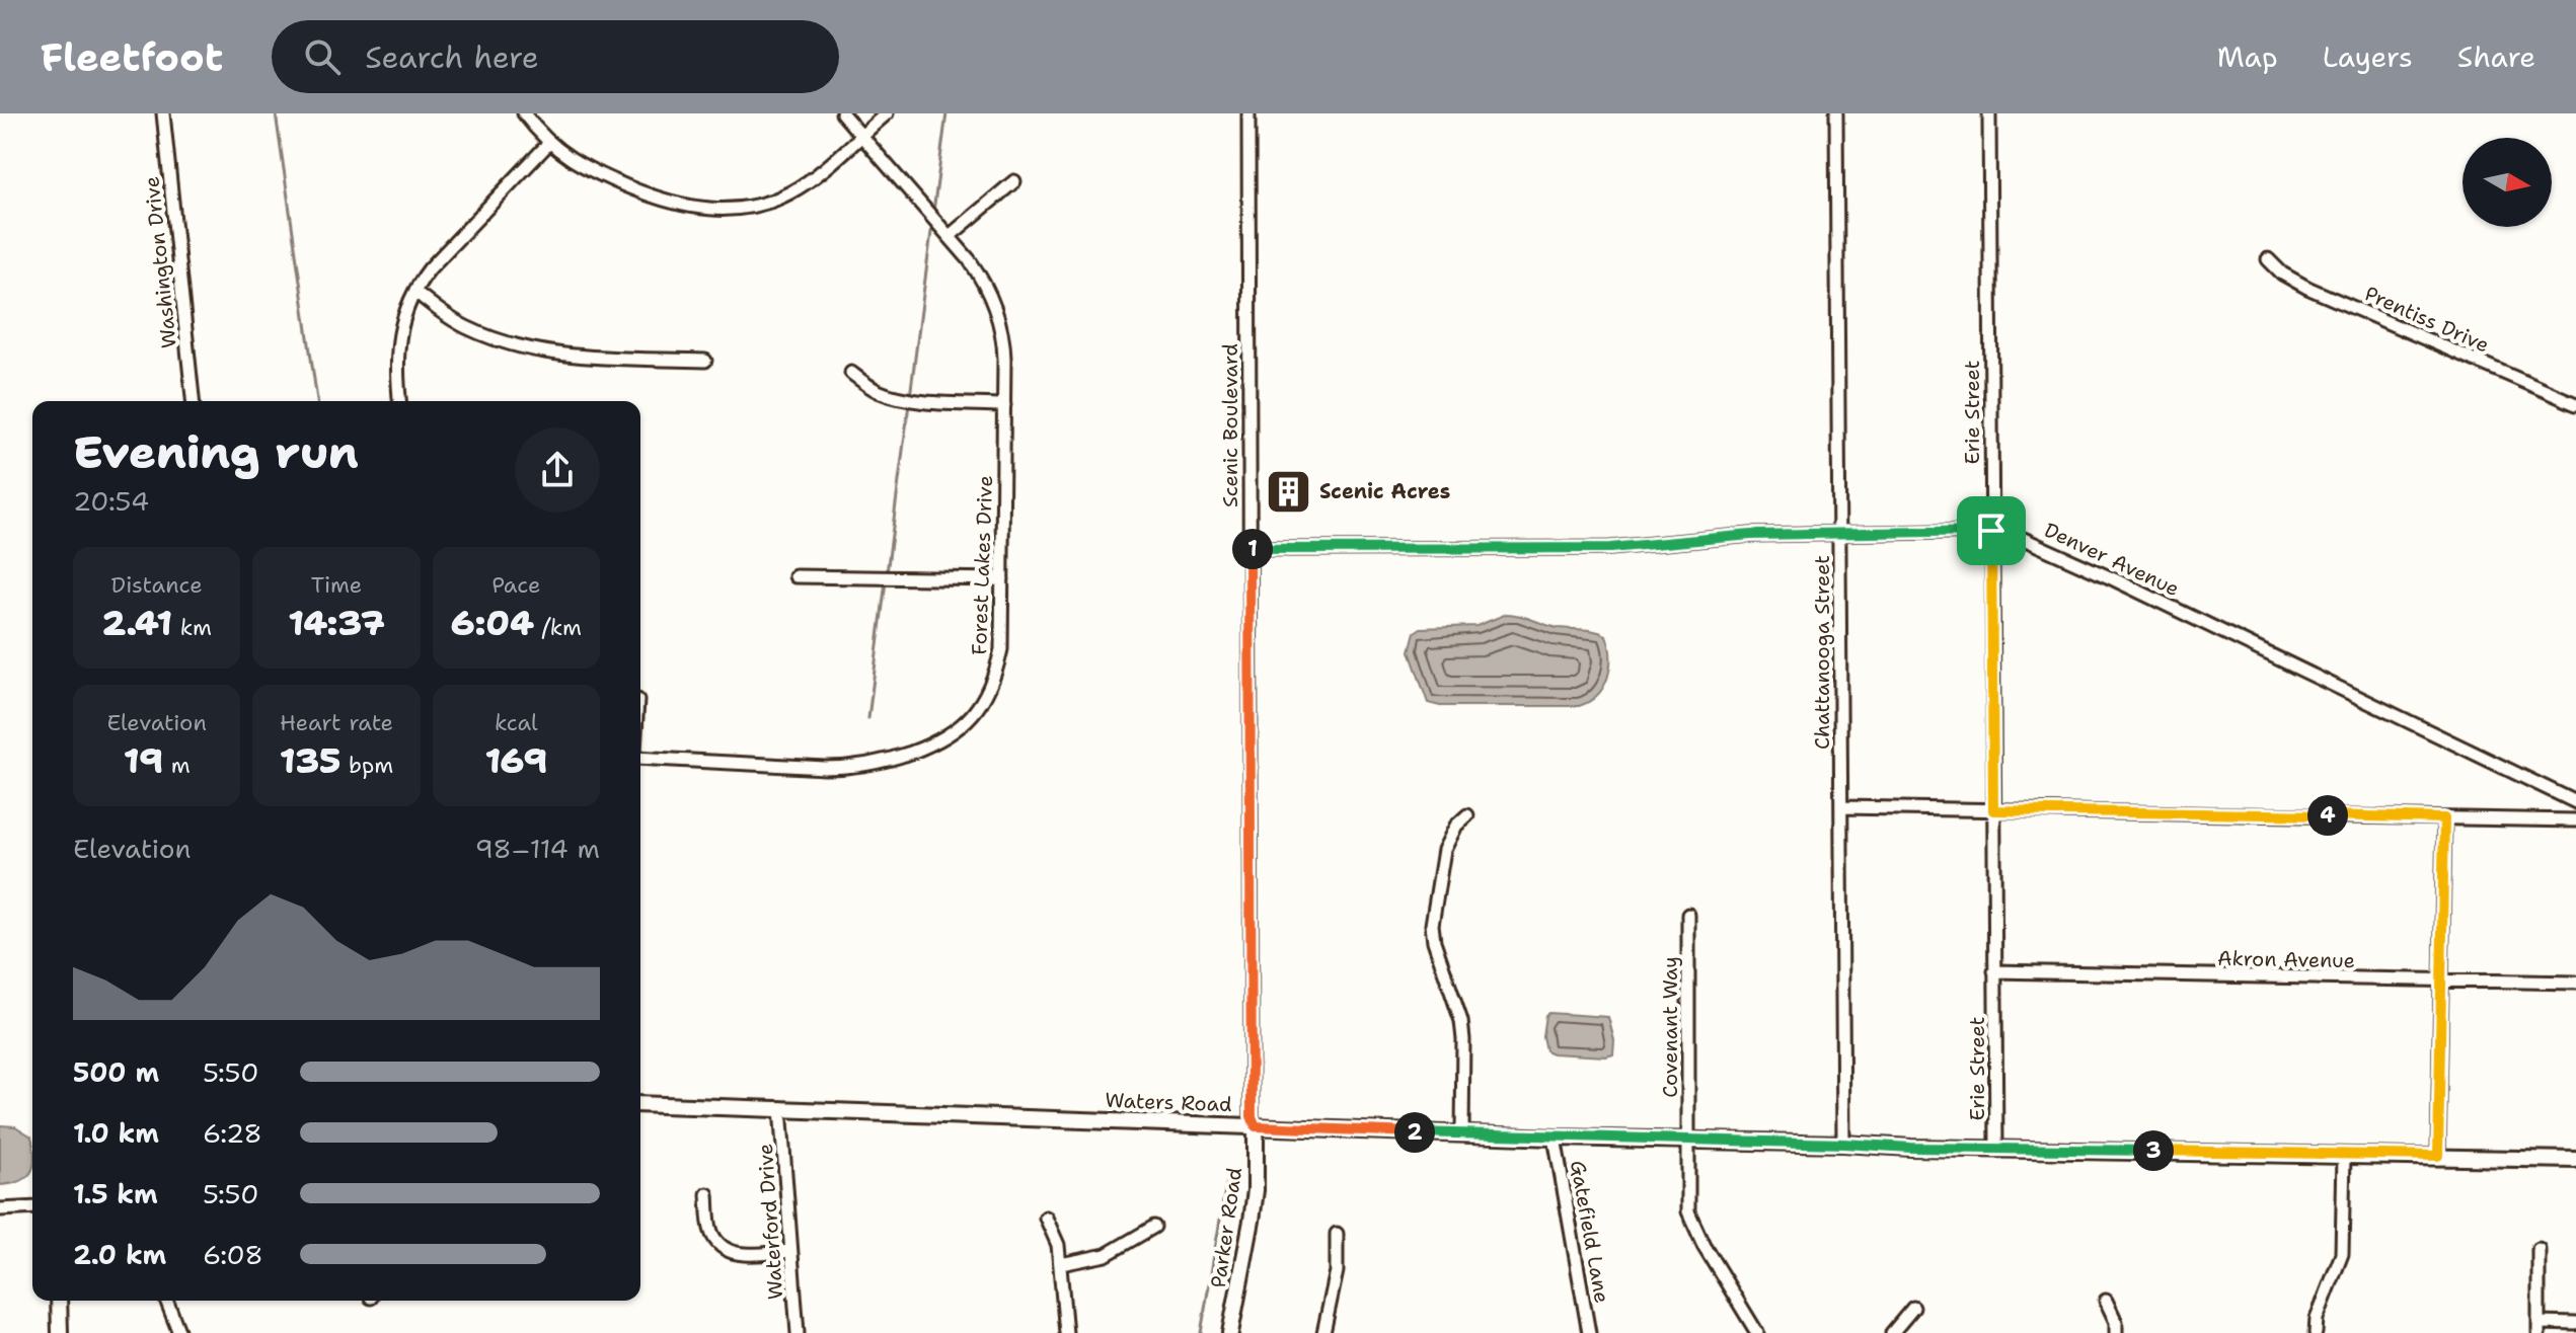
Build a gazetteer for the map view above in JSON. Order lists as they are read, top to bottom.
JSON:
{
  "streets": {
    "street": [
      "Washington Drive",
      "Prentiss Drive",
      "Erie Street",
      "Scenic Boulevard",
      "Denver Avenue",
      "Forest Lakes Drive",
      "Chattanooga Street",
      "Akron Avenue",
      "Covenant Way",
      "Waters Road",
      "Waterford Drive",
      "Parker Road",
      "Gatefield Lane"
    ]
  },
  "crossings": [
    ["Erie Street", "Denver Avenue"],
    ["Erie Street", "Akron Avenue"],
    ["Erie Street", "Waters Road"],
    ["Scenic Boulevard", "Denver Avenue"],
    ["Scenic Boulevard", "Waters Road"],
    ["Scenic Boulevard", "Parker Road"],
    ["Denver Avenue", "Chattanooga Street"],
    ["Chattanooga Street", "Waters Road"],
    ["Covenant Way", "Waters Road"],
    ["Waters Road", "Waterford Drive"],
    ["Waters Road", "Parker Road"],
    ["Waters Road", "Gatefield Lane"]
  ],
  "places": {
    "building": ["Scenic Acres"]
  },
  "north": "right",
  "page": {
    "header": "Fleetfoot",
    "search": "Search here",
    "nav": ["Map", "Layers", "Share"],
    "heading": ["Evening run", "20:54"],
    "pins": [
      "1",
      "4",
      "2",
      "3"
    ],
    "stats": [
      ["Distance", "2.41 km"],
      ["Time", "14:37"],
      ["Pace", "6:04 /km"],
      ["Elevation", "19 m"],
      ["Heart rate", "135 bpm"],
      ["kcal", "169"]
    ],
    "chart": ["Elevation", "98–114 m"],
    "list": [
      {
        "name": "500 m",
        "note": "5:50"
      },
      {
        "name": "1.0 km",
        "note": "6:28"
      },
      {
        "name": "1.5 km",
        "note": "5:50"
      },
      {
        "name": "2.0 km",
        "note": "6:08"
      }
    ]
  }
}
